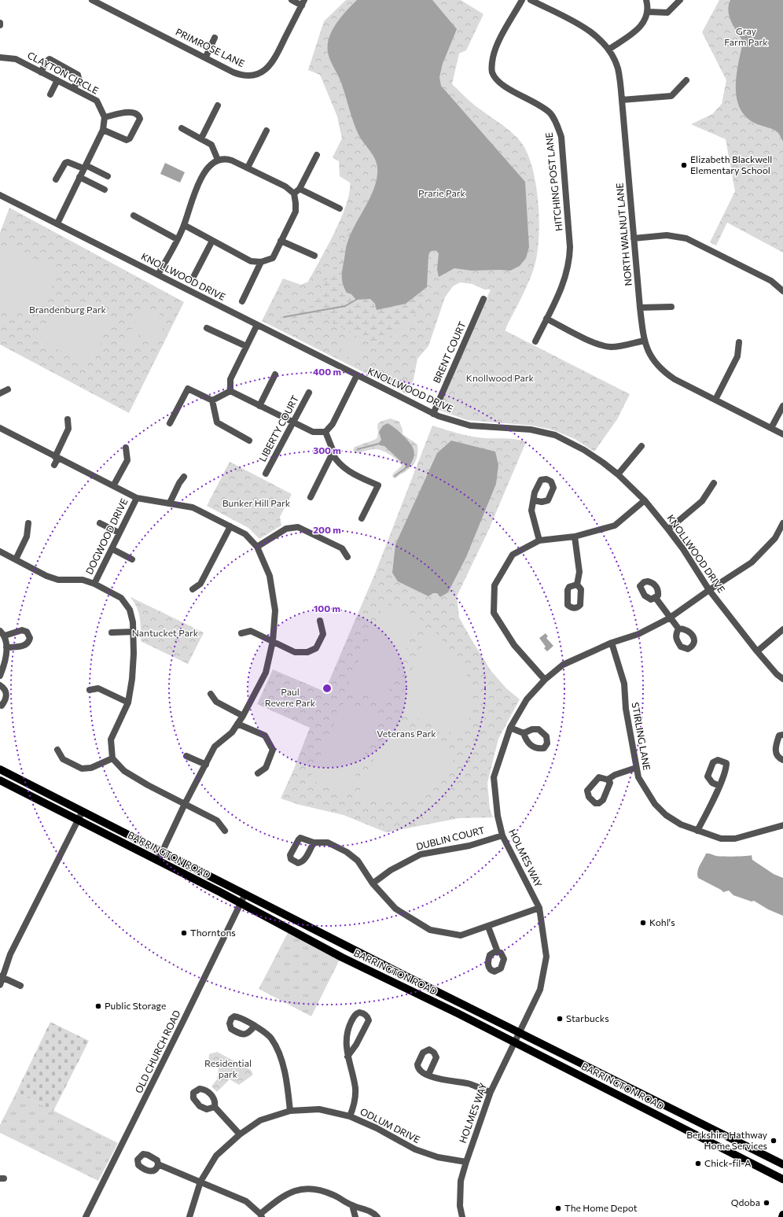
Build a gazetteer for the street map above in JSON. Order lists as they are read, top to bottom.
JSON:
{
  "streets": {
    "main road": ["BARRINGTON ROAD"],
    "street": [
      "PRIMROSE LANE",
      "CLAYTON CIRCLE",
      "HITCHING POST LANE",
      "NORTH WALNUT LANE",
      "KNOLLWOOD DRIVE",
      "BRENT COURT",
      "LIBERTY COURT",
      "DOGWOOD DRIVE",
      "STIRLING LANE",
      "DUBLIN COURT",
      "HOLMES WAY",
      "OLD CHURCH ROAD",
      "ODLUM DRIVE"
    ]
  },
  "crossings": [
    ["KNOLLWOOD DRIVE", "BRENT COURT"],
    ["KNOLLWOOD DRIVE", "HOLMES WAY"],
    ["STIRLING LANE", "HOLMES WAY"],
    ["DUBLIN COURT", "HOLMES WAY"],
    ["BARRINGTON ROAD", "HOLMES WAY"],
    ["BARRINGTON ROAD", "OLD CHURCH ROAD"],
    ["HOLMES WAY", "ODLUM DRIVE"]
  ],
  "parks": [
    "Gray Farm Park",
    "Prarie Park",
    "Brandenburg Park",
    "Knollwood Park",
    "Bunker Hill Park",
    "Nantucket Park",
    "Paul Revere Park",
    "Veterans Park",
    "Residential park"
  ],
  "places": [
    "Elizabeth Blackwell Elementary School",
    "Kohl's",
    "Thorntons",
    "Public Storage",
    "Starbucks",
    "Berkshire Hathway Home Services",
    "Chick-fil-A",
    "Qdoba",
    "The Home Depot"
  ],
  "rings": [
    "400 m",
    "300 m",
    "200 m",
    "100 m"
  ]
}
